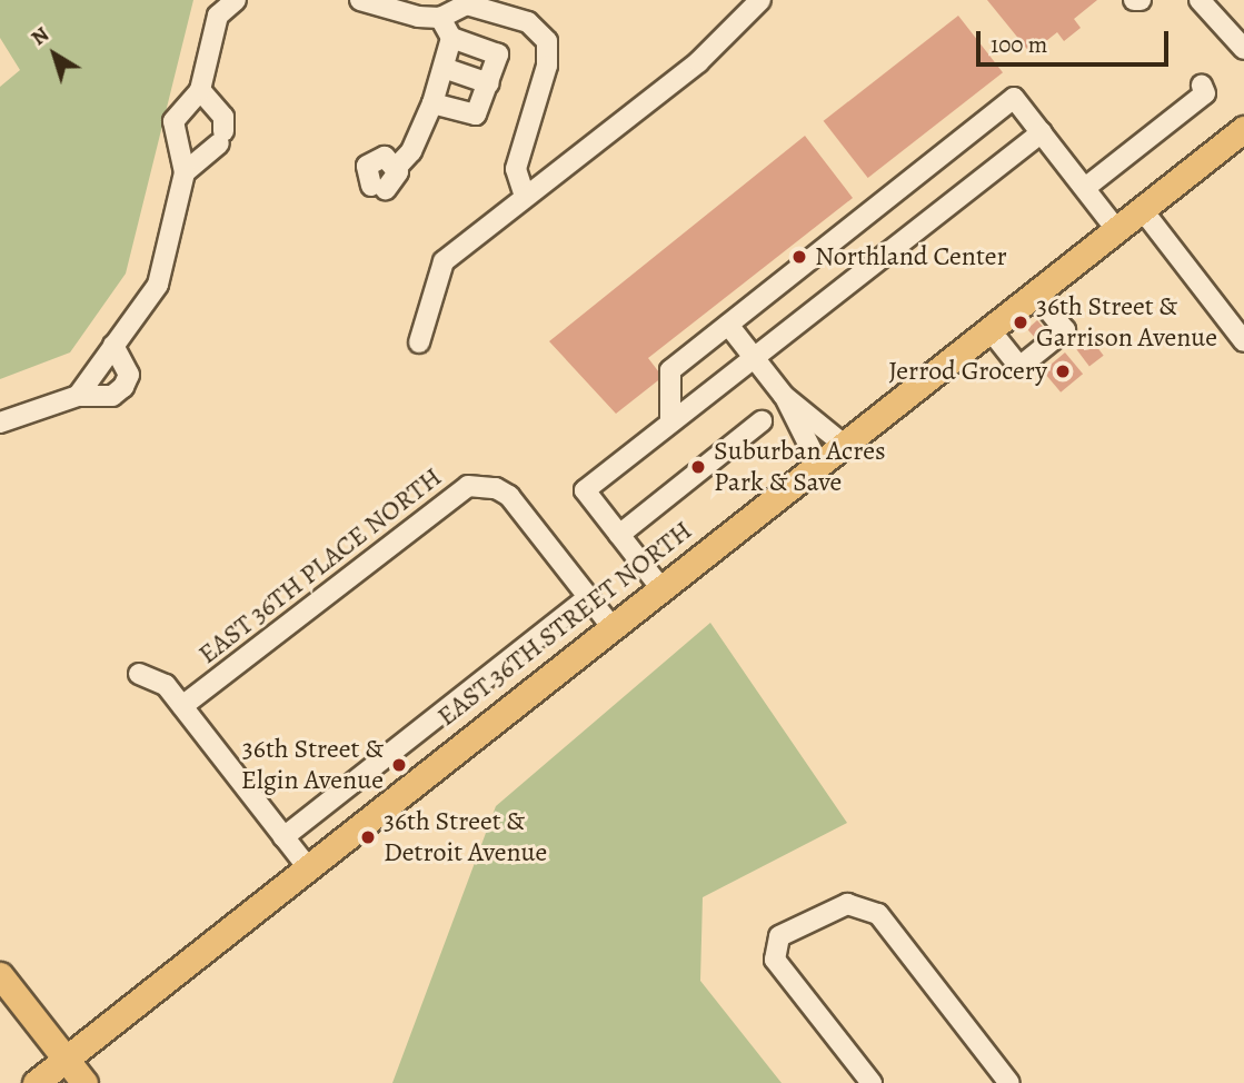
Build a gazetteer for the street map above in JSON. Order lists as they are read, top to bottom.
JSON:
{
  "streets": {
    "main road": ["EAST 36TH STREET NORTH"],
    "street": ["EAST 36TH PLACE NORTH"]
  },
  "crossings": [
    ["EAST 36TH PLACE NORTH", "EAST 36TH STREET NORTH"]
  ],
  "places": [
    "Northland Center",
    "36th Street & Garrison Avenue",
    "Jerrod Grocery",
    "Suburban Acres Park & Save",
    "36th Street & Elgin Avenue",
    "36th Street & Detroit Avenue"
  ],
  "scale_bar": "100 m",
  "north": "top left"
}
